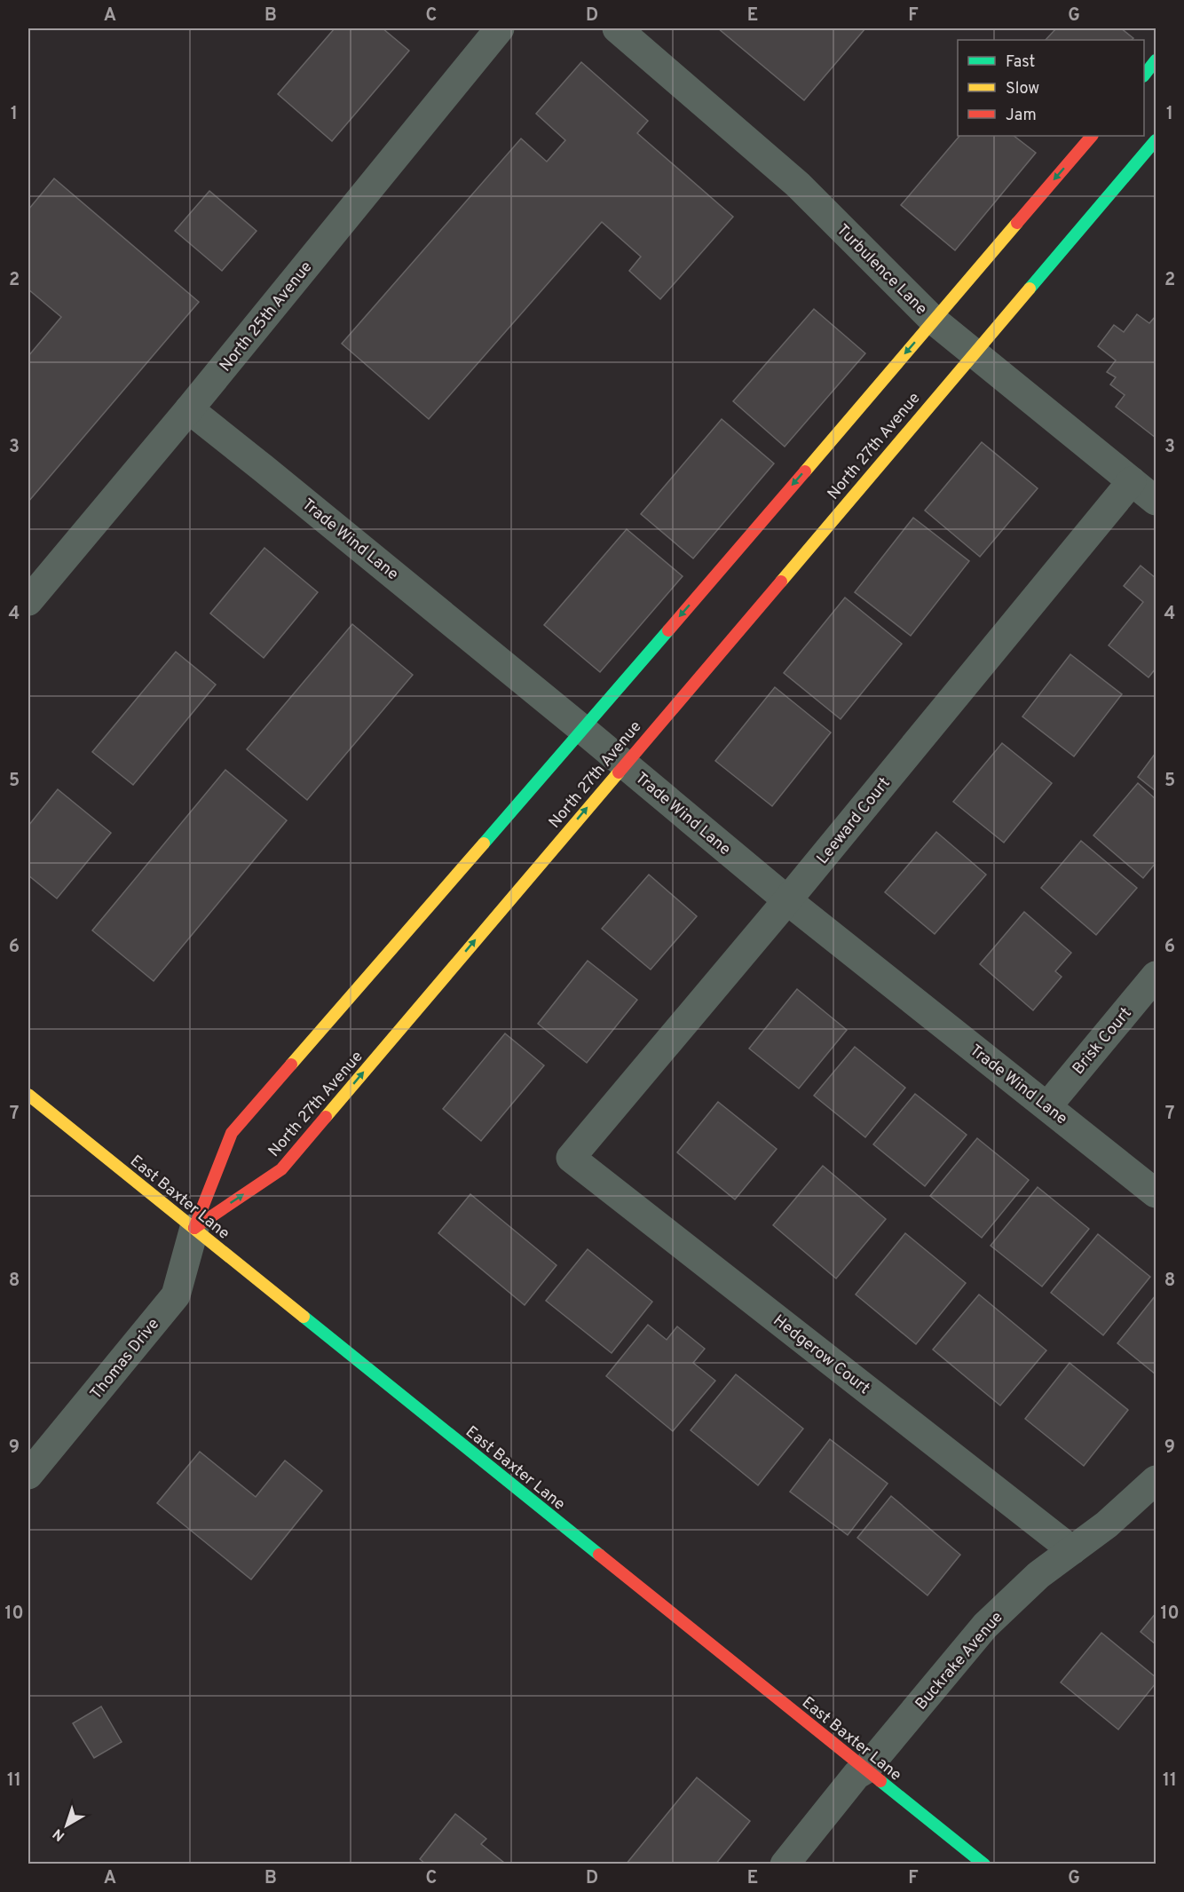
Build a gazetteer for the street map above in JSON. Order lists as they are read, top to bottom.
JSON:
{
  "streets": {
    "street": [
      "Turbulence Lane",
      "North 25th Avenue",
      "North 27th Avenue",
      "Trade Wind Lane",
      "Leeward Court",
      "Brisk Court",
      "East Baxter Lane",
      "Hedgerow Court",
      "Thomas Drive",
      "Buckrake Avenue"
    ]
  },
  "crossings": [
    ["Turbulence Lane", "North 27th Avenue"],
    ["Turbulence Lane", "Leeward Court"],
    ["North 25th Avenue", "Trade Wind Lane"],
    ["North 27th Avenue", "Trade Wind Lane"],
    ["North 27th Avenue", "East Baxter Lane"],
    ["North 27th Avenue", "Thomas Drive"],
    ["Trade Wind Lane", "Leeward Court"],
    ["Trade Wind Lane", "Brisk Court"],
    ["Leeward Court", "Hedgerow Court"],
    ["East Baxter Lane", "Thomas Drive"],
    ["East Baxter Lane", "Buckrake Avenue"],
    ["Hedgerow Court", "Buckrake Avenue"]
  ],
  "legend": ["Fast", "Slow", "Jam"],
  "north": "bottom left",
  "grid": {
    "columns": [
      "A",
      "B",
      "C",
      "D",
      "E",
      "F",
      "G"
    ],
    "rows": [
      "1",
      "2",
      "3",
      "4",
      "5",
      "6",
      "7",
      "8",
      "9",
      "10",
      "11"
    ]
  }
}
